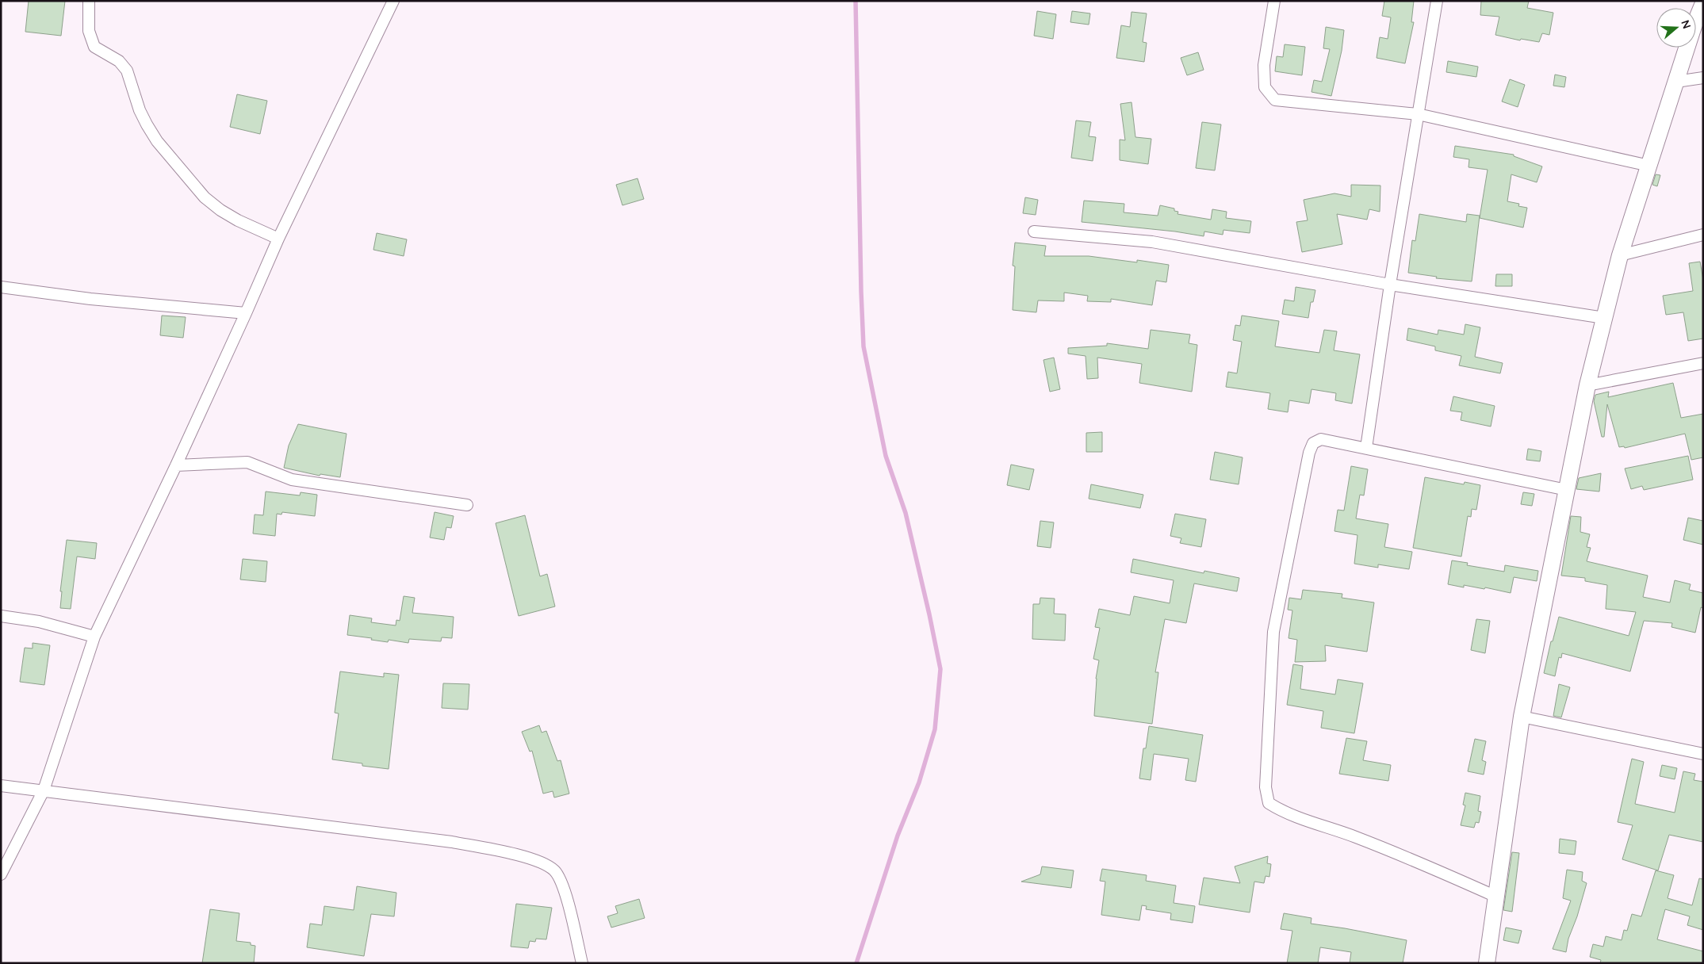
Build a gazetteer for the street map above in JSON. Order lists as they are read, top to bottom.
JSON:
{
  "north": "right"
}
